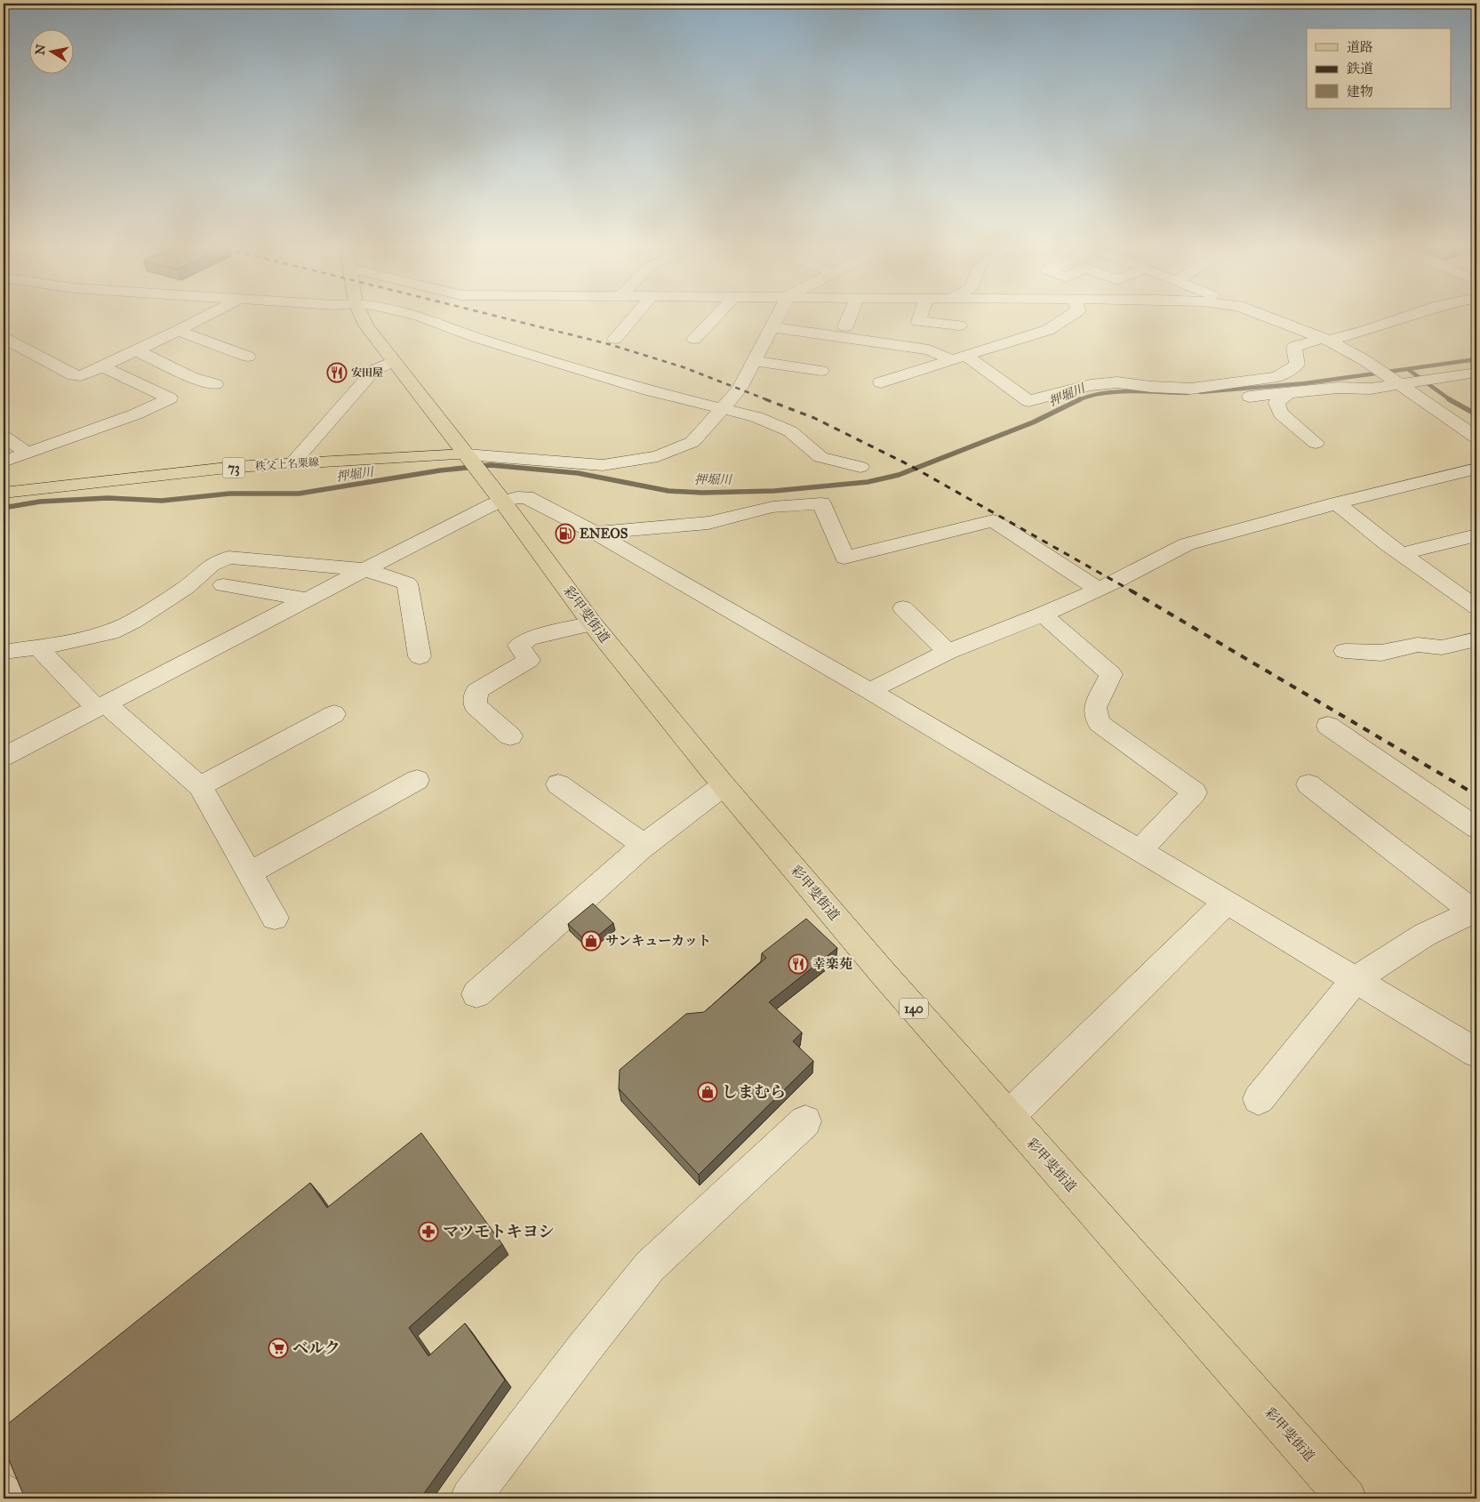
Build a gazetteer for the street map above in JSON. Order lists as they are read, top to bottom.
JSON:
{
  "streets": {
    "main road": [
      "秩父上名栗線",
      "73",
      "彩甲斐街道",
      "140"
    ]
  },
  "crossings": [
    ["秩父上名栗線", "彩甲斐街道"]
  ],
  "water": ["押堀川"],
  "places": {
    "restaurant": ["安田屋", "幸楽苑"],
    "fuel station": ["ENEOS"],
    "shop": ["サンキューカット", "しまむら"],
    "pharmacy": ["マツモトキヨシ"],
    "supermarket": ["ベルク"]
  },
  "legend": ["道路", "鉄道", "建物"],
  "north": "left"
}
